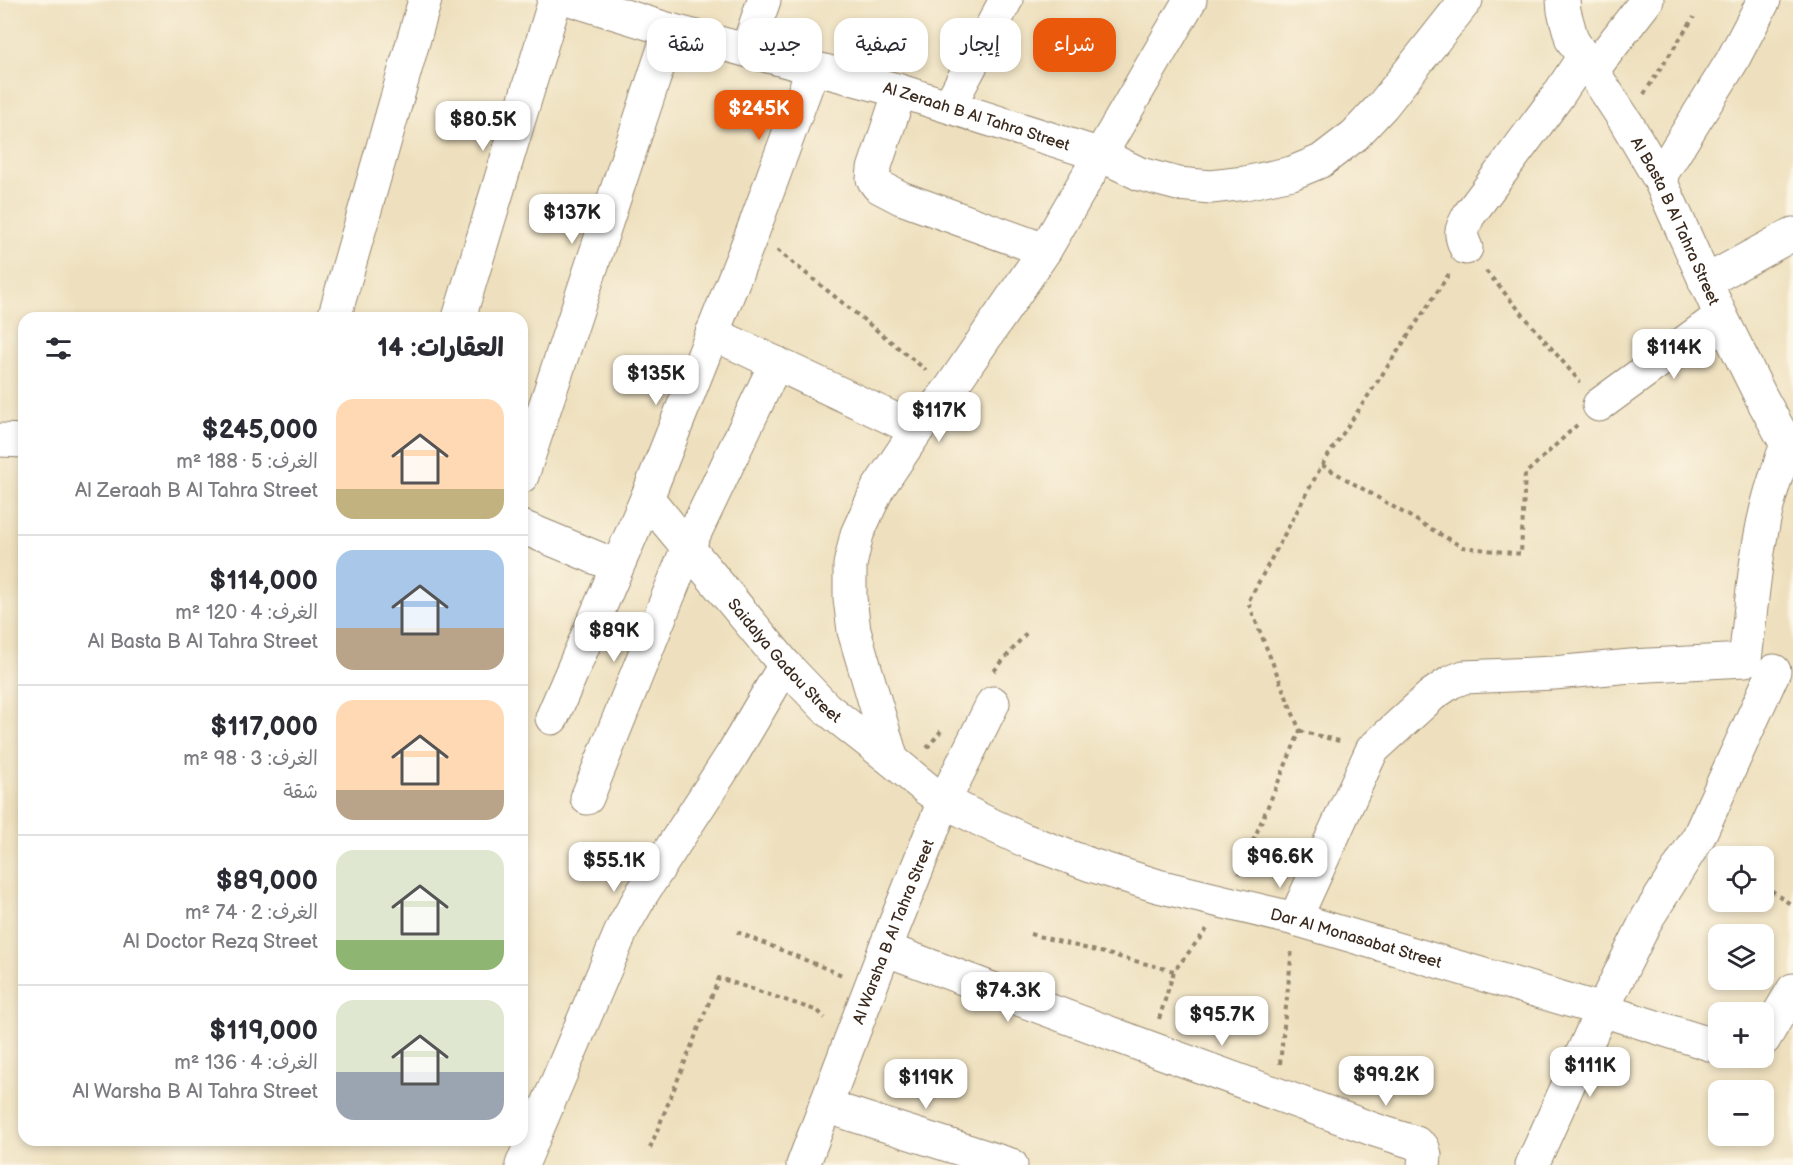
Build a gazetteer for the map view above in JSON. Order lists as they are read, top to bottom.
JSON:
{
  "streets": {
    "street": [
      "Al Zeraah B Al Tahra Street",
      "Al Basta B Al Tahra Street",
      "Saidalya Gadou Street",
      "Al Warsha B Al Tahra Street",
      "Dar Al Monasabat Street"
    ]
  },
  "crossings": [
    ["Saidalya Gadou Street", "Al Warsha B Al Tahra Street"],
    ["Saidalya Gadou Street", "Dar Al Monasabat Street"],
    ["Al Warsha B Al Tahra Street", "Dar Al Monasabat Street"]
  ],
  "page": {
    "chip": [
      "شراء",
      "إيجار",
      "تصفية",
      "جديد",
      "شقة"
    ],
    "price": [
      "$245K",
      "$80.5K",
      "$137K",
      "$114K",
      "$135K",
      "$117K",
      "$89K",
      "$96.6K",
      "$55.1K",
      "$74.3K",
      "$95.7K",
      "$111K",
      "$99.2K",
      "$119K"
    ],
    "heading": "العقارات: 14",
    "list": [
      {
        "name": "$245,000",
        "note": "الغرف: 5 · 188 m² · Al Zeraah B Al Tahra Street"
      },
      {
        "name": "$114,000",
        "note": "الغرف: 4 · 120 m² · Al Basta B Al Tahra Street"
      },
      {
        "name": "$117,000",
        "note": "الغرف: 3 · 98 m² · شقة"
      },
      {
        "name": "$89,000",
        "note": "الغرف: 2 · 74 m² · Al Doctor Rezq Street"
      },
      {
        "name": "$119,000",
        "note": "الغرف: 4 · 136 m² · Al Warsha B Al Tahra Street"
      }
    ],
    "map_buttons": ["+", "−"]
  }
}
